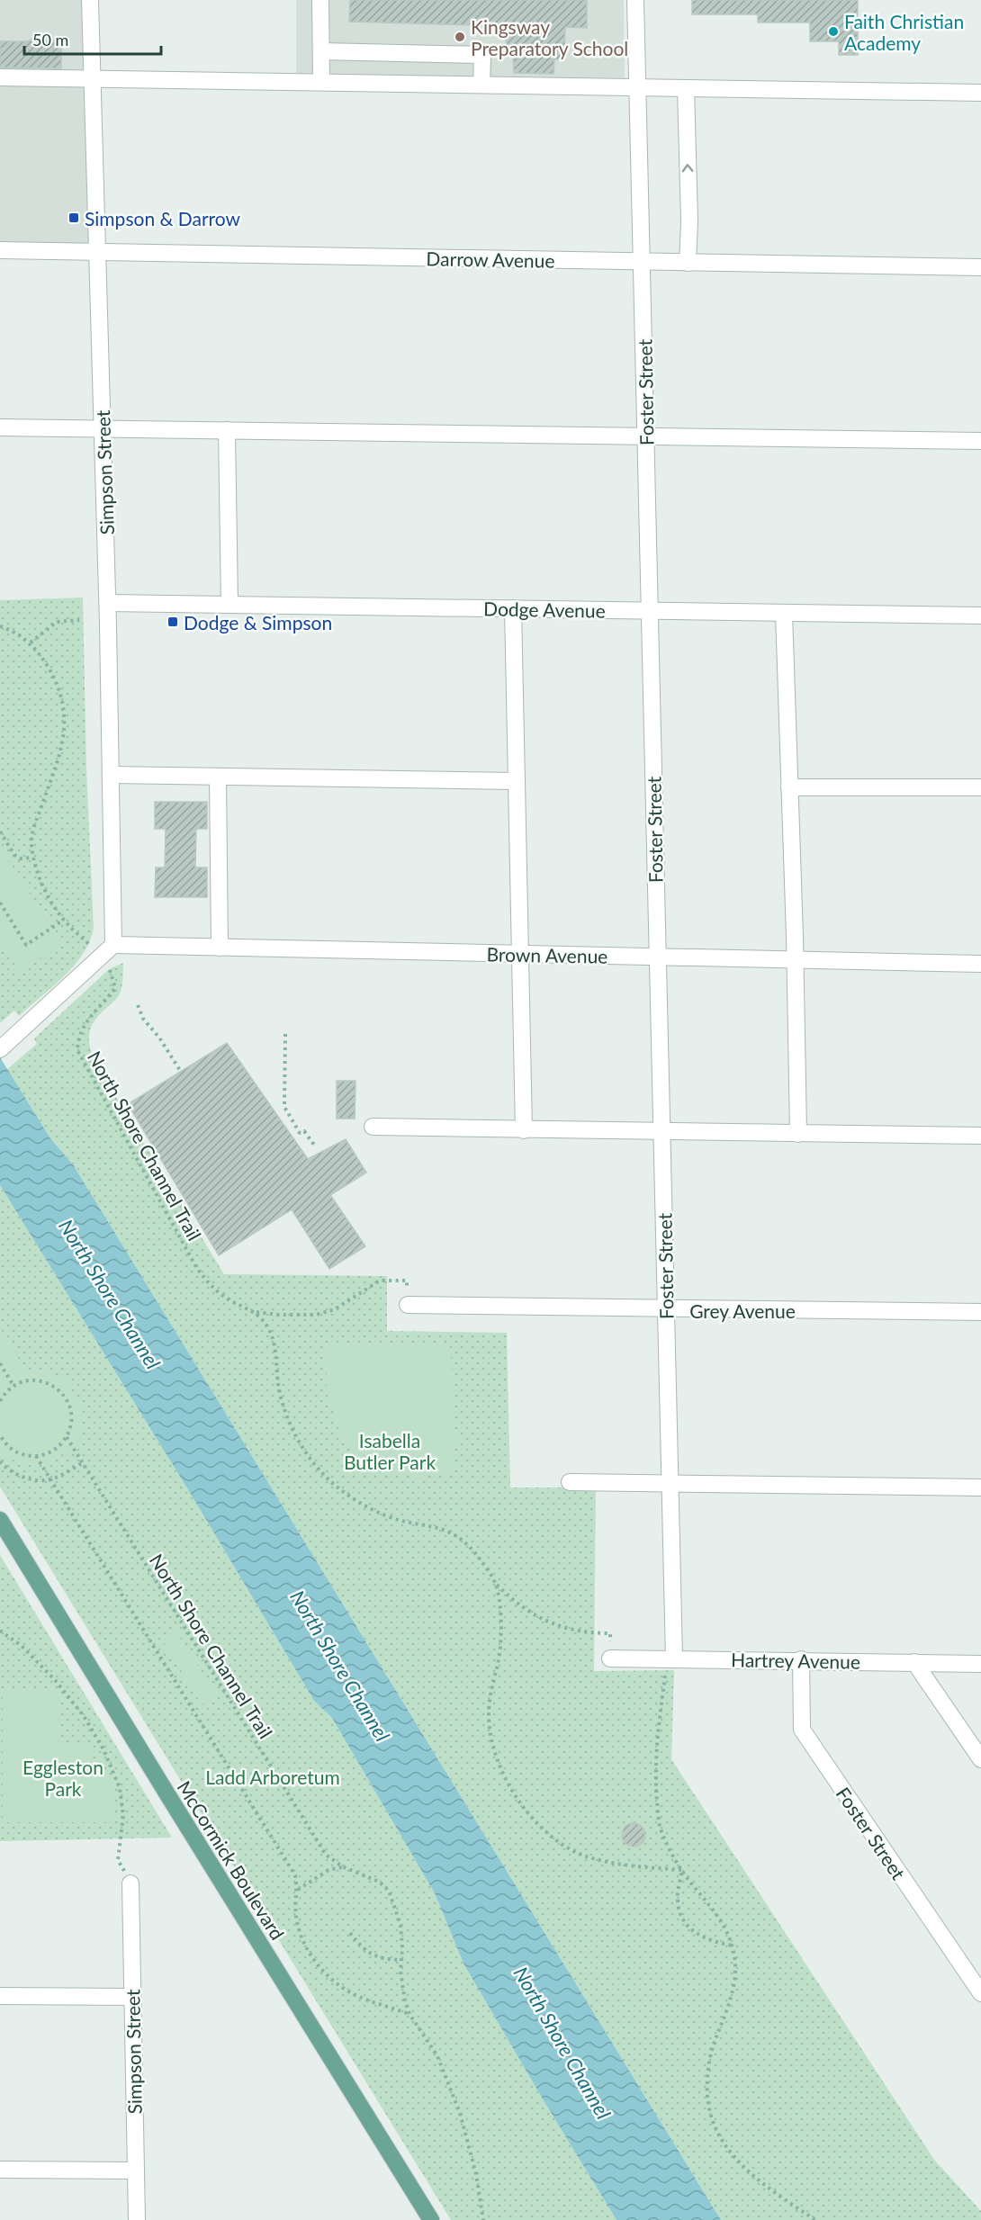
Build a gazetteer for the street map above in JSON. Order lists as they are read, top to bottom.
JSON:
{
  "streets": {
    "main road": ["McCormick Boulevard"],
    "street": [
      "Darrow Avenue",
      "Foster Street",
      "Simpson Street",
      "Dodge Avenue",
      "Brown Avenue",
      "Grey Avenue",
      "Hartrey Avenue"
    ],
    "path": ["North Shore Channel Trail"]
  },
  "crossings": [
    ["Darrow Avenue", "Foster Street"],
    ["Darrow Avenue", "Simpson Street"],
    ["Foster Street", "Dodge Avenue"],
    ["Foster Street", "Brown Avenue"],
    ["Foster Street", "Grey Avenue"],
    ["Foster Street", "Hartrey Avenue"],
    ["Simpson Street", "Dodge Avenue"],
    ["Simpson Street", "Brown Avenue"],
    ["North Shore Channel Trail", "Grey Avenue"]
  ],
  "water": ["North Shore Channel"],
  "parks": ["Isabella Butler Park", "Eggleston Park", "Ladd Arboretum"],
  "places": {
    "other": ["Faith Christian Academy", "Kingsway Preparatory School"],
    "transit": ["Simpson & Darrow", "Dodge & Simpson"]
  },
  "scale_bar": "50 m"
}
